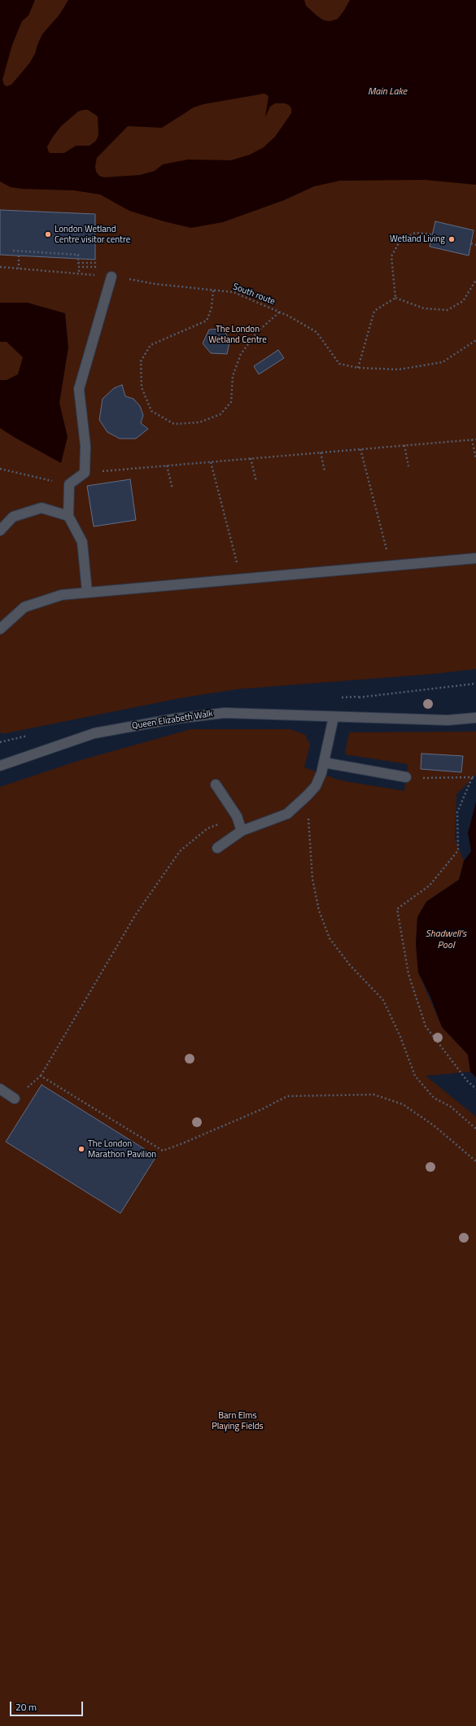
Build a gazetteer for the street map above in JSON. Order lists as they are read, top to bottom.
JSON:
{
  "streets": {
    "street": ["Queen Elizabeth Walk"],
    "path": ["South route"]
  },
  "water": ["Main Lake", "Shadwell's Pool"],
  "parks": ["The London Wetland Centre", "Barn Elms Playing Fields"],
  "places": ["London Wetland Centre visitor centre", "Wetland Living", "The London Marathon Pavilion"],
  "scale_bar": "20 m"
}
